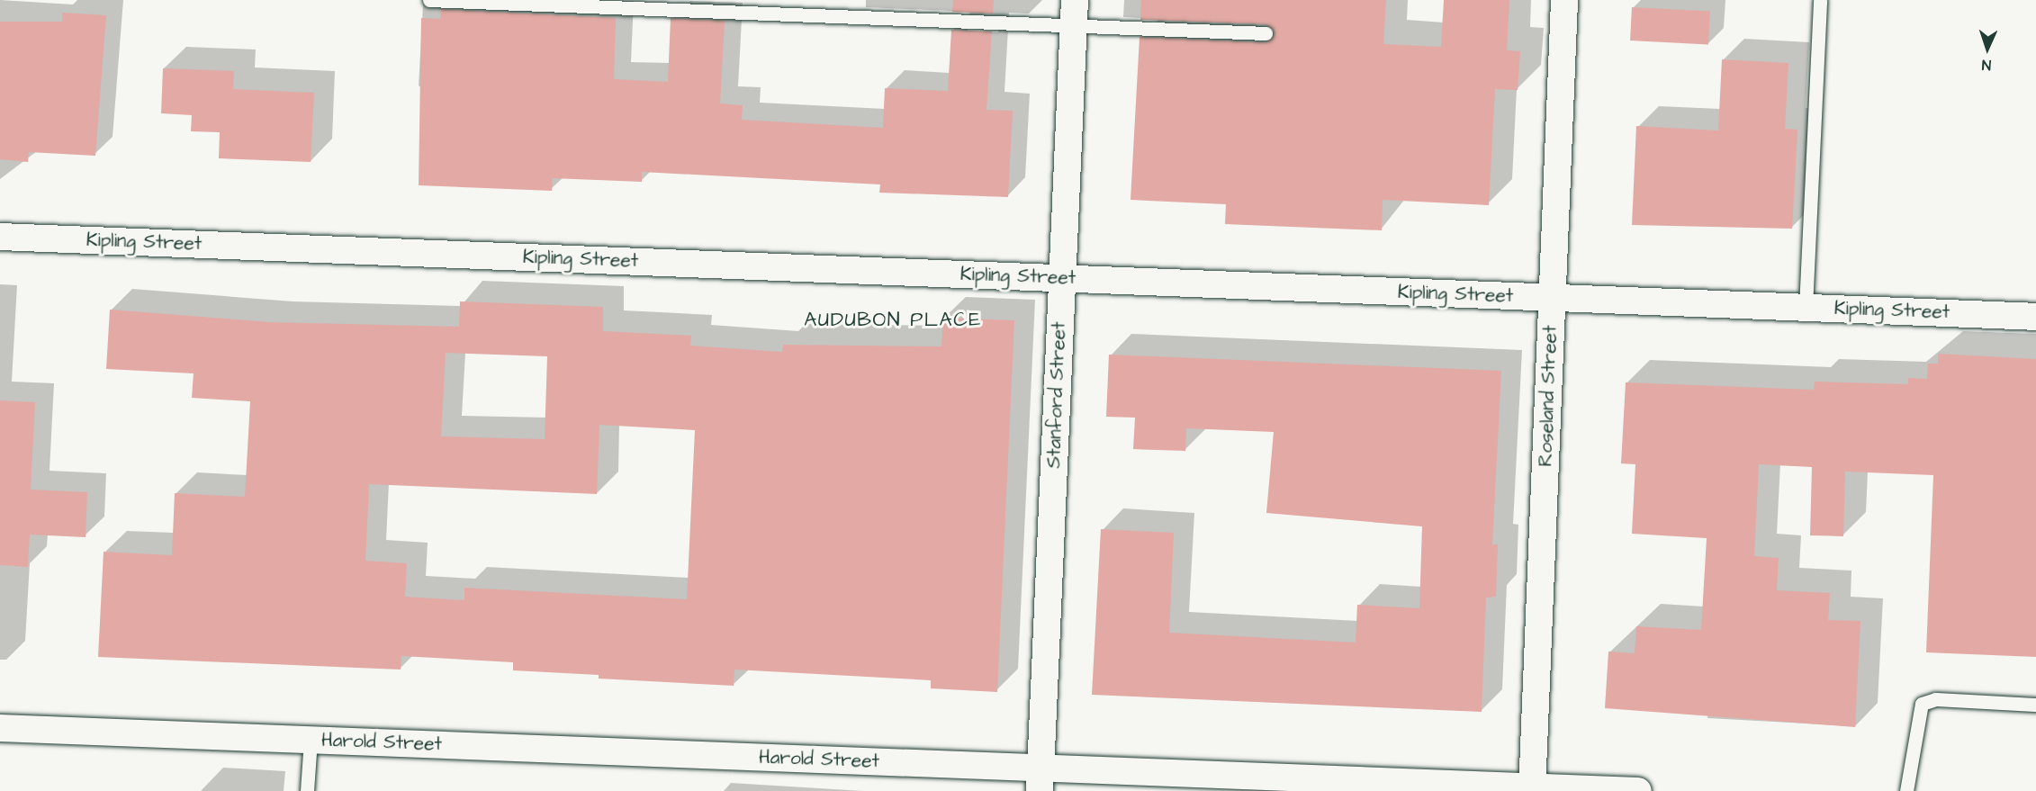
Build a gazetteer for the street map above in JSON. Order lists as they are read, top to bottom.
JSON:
{
  "streets": {
    "street": [
      "Kipling Street",
      "Stanford Street",
      "Roseland Street",
      "Harold Street"
    ]
  },
  "crossings": [
    ["Kipling Street", "Stanford Street"],
    ["Kipling Street", "Roseland Street"],
    ["Stanford Street", "Harold Street"],
    ["Roseland Street", "Harold Street"]
  ],
  "districts": ["AUDUBON PLACE"],
  "north": "bottom"
}
